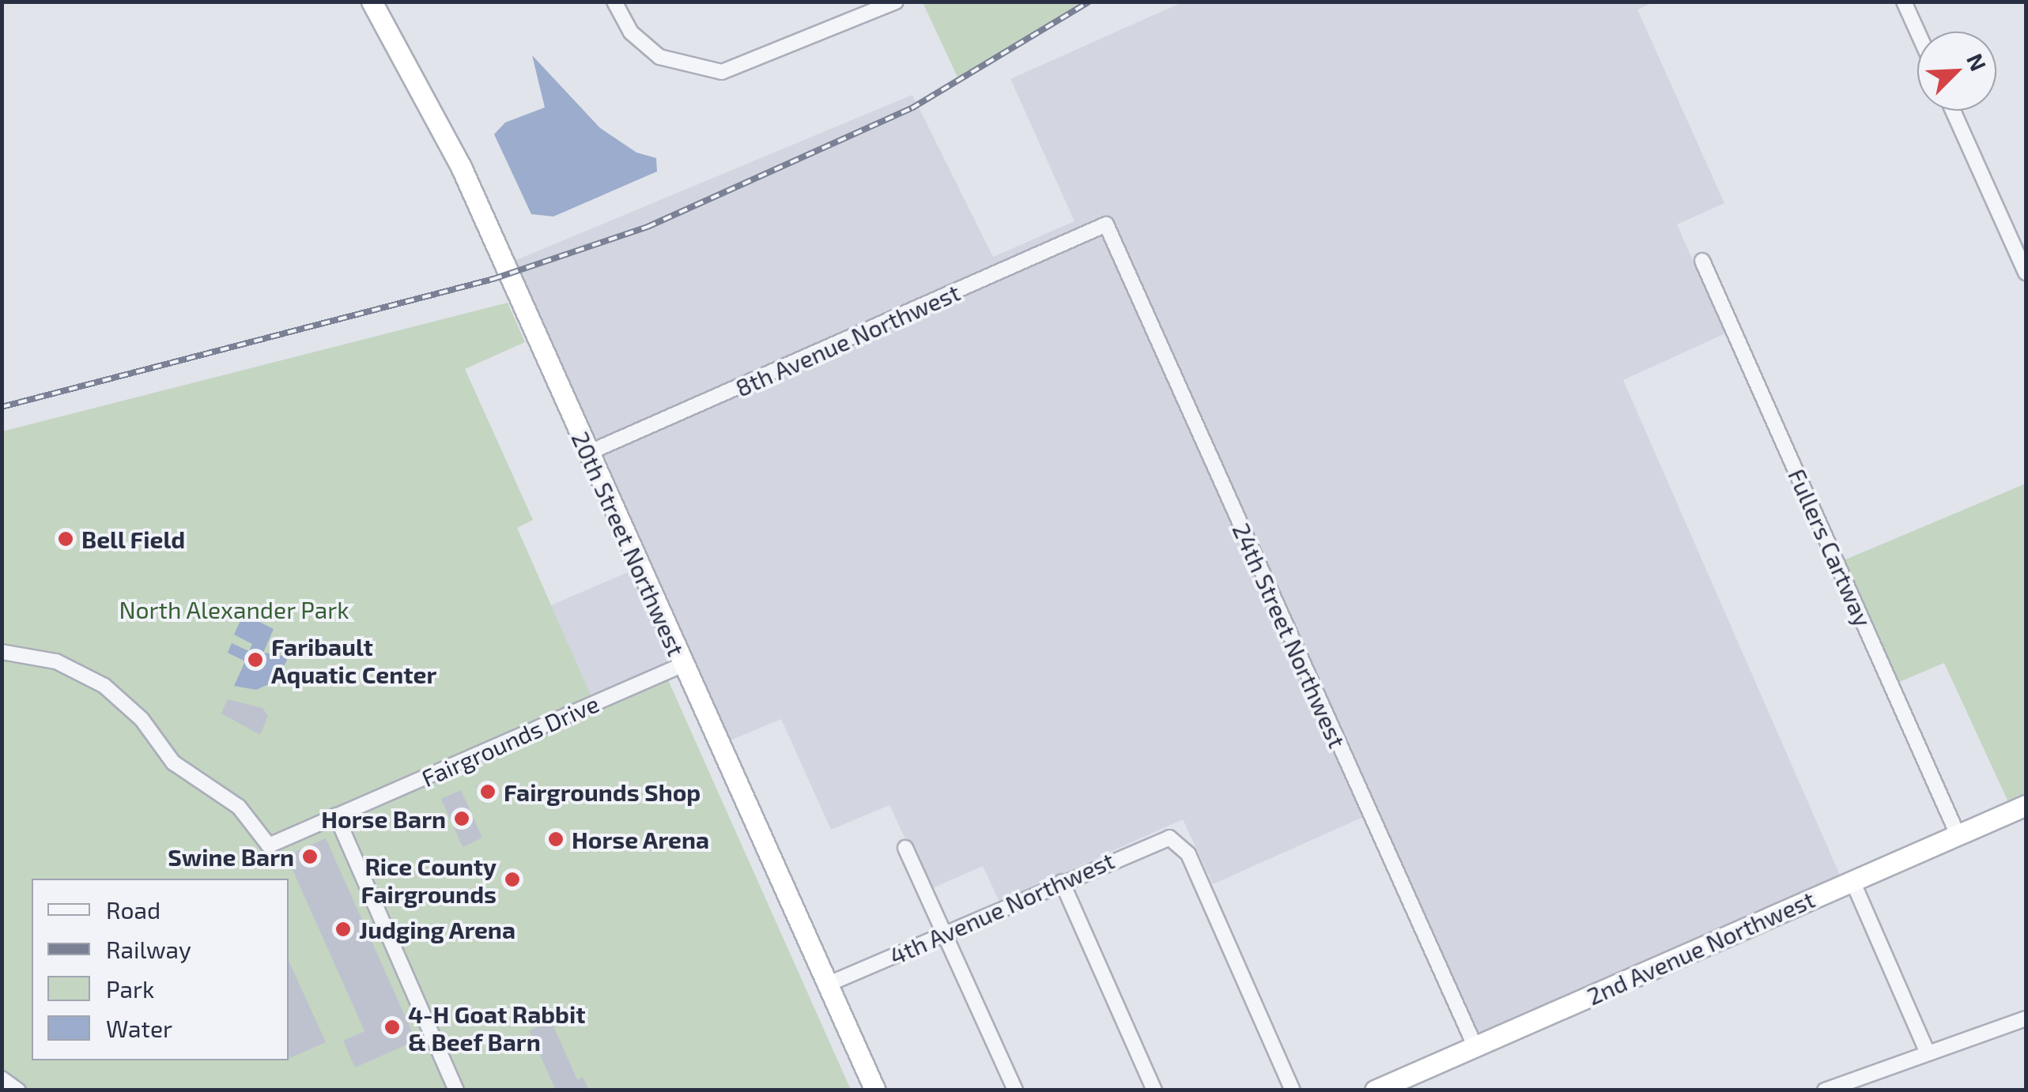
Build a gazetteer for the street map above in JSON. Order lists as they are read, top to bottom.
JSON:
{
  "streets": {
    "highway": ["20th Street Northwest", "2nd Avenue Northwest"],
    "street": [
      "8th Avenue Northwest",
      "Fullers Cartway",
      "24th Street Northwest",
      "Fairgrounds Drive",
      "4th Avenue Northwest"
    ]
  },
  "crossings": [
    ["8th Avenue Northwest", "20th Street Northwest"],
    ["8th Avenue Northwest", "24th Street Northwest"],
    ["20th Street Northwest", "Fairgrounds Drive"],
    ["20th Street Northwest", "4th Avenue Northwest"],
    ["Fullers Cartway", "2nd Avenue Northwest"],
    ["24th Street Northwest", "2nd Avenue Northwest"]
  ],
  "parks": ["North Alexander Park"],
  "places": [
    "Bell Field",
    "Faribault Aquatic Center",
    "Fairgrounds Shop",
    "Horse Barn",
    "Horse Arena",
    "Swine Barn",
    "Rice County Fairgrounds",
    "Judging Arena",
    "4-H Goat Rabbit & Beef Barn"
  ],
  "legend": [
    "Road",
    "Railway",
    "Park",
    "Water"
  ],
  "north": "top right"
}
